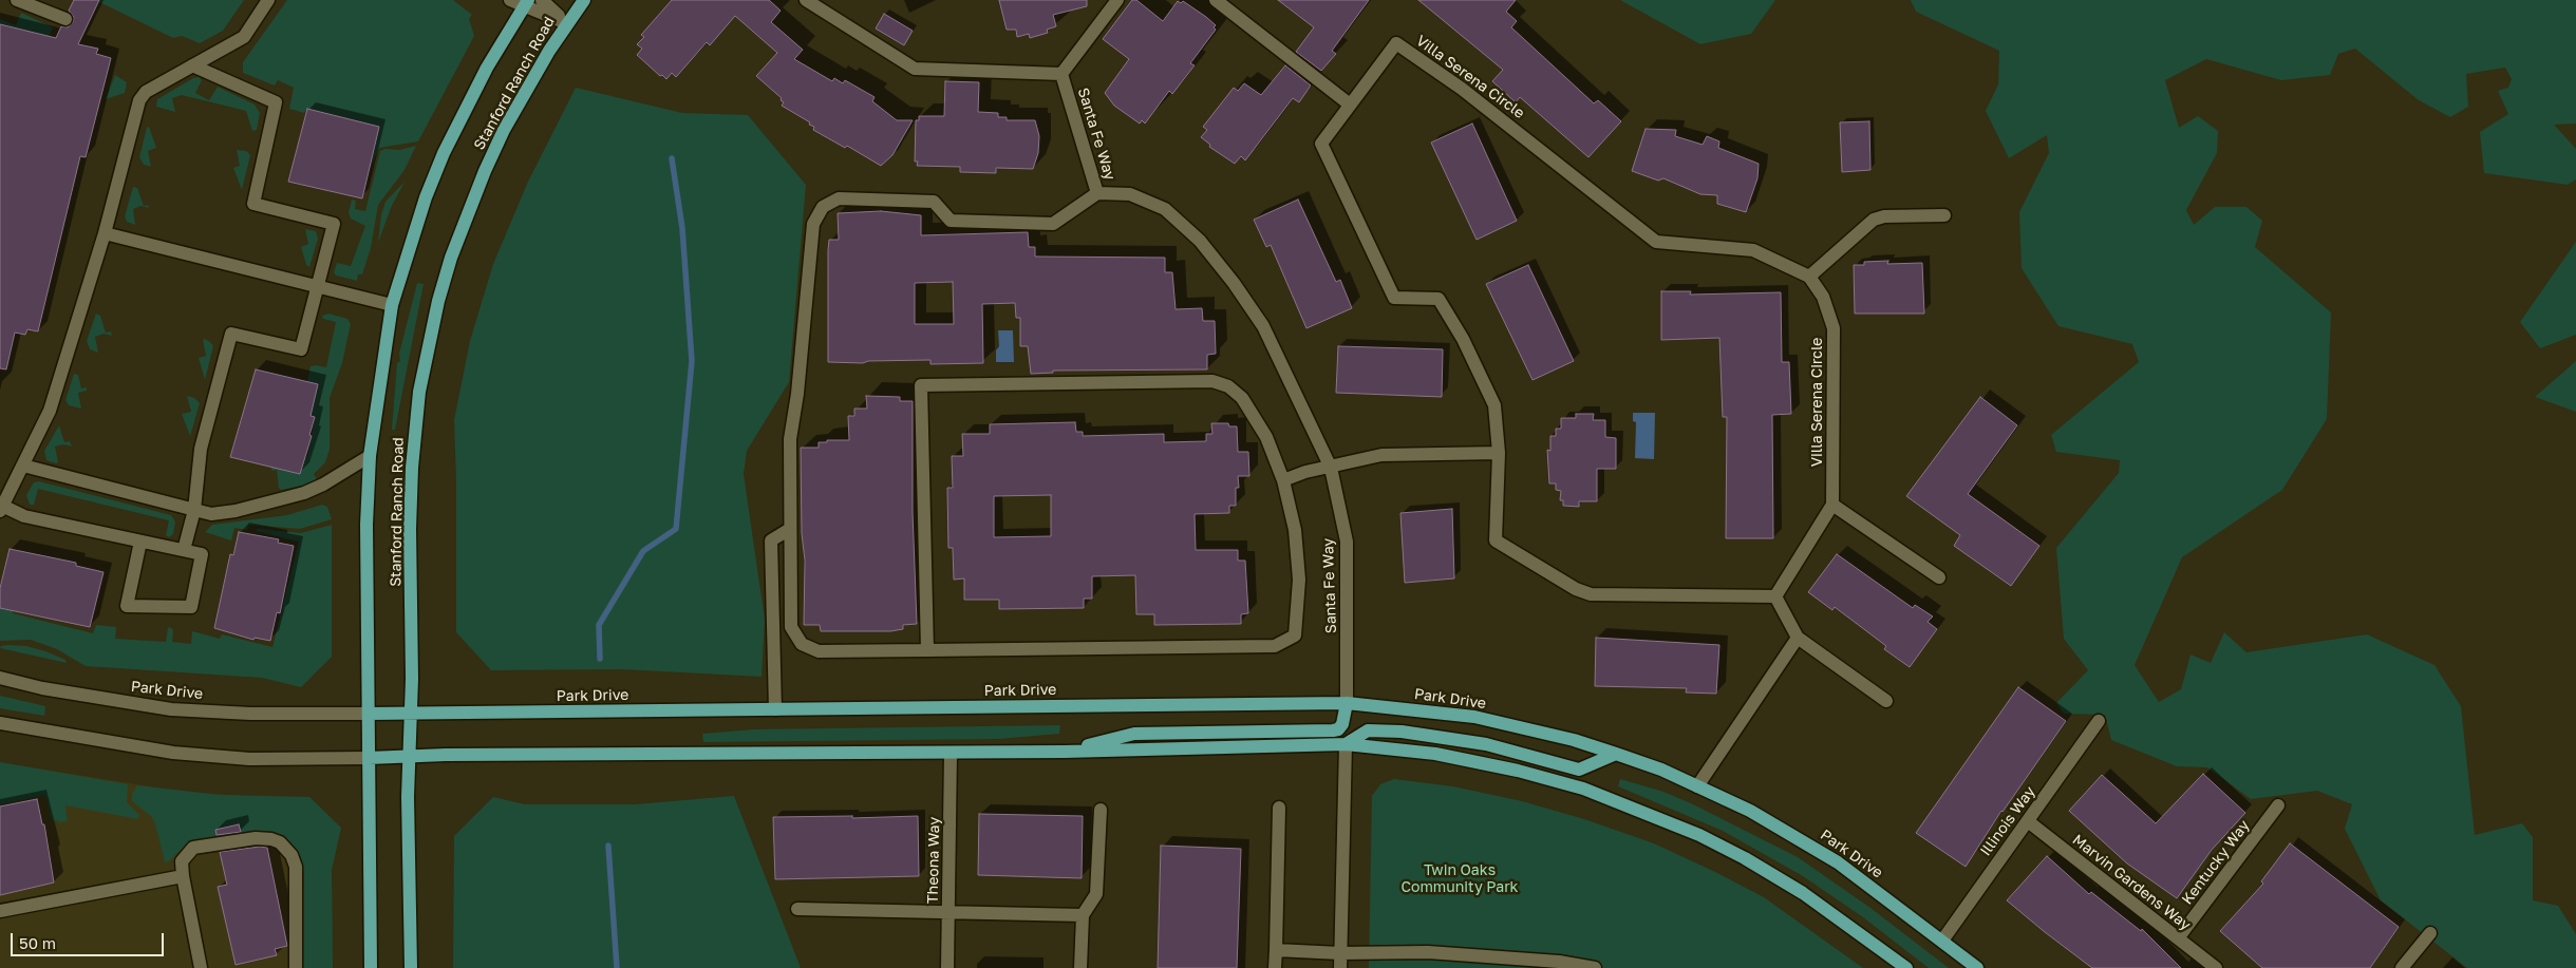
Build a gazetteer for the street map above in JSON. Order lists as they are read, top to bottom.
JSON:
{
  "streets": {
    "main road": ["Stanford Ranch Road", "Park Drive"],
    "street": [
      "Villa Serena Circle",
      "Santa Fe Way",
      "Illinois Way",
      "Theona Way",
      "Kentucky Way",
      "Marvin Gardens Way"
    ]
  },
  "crossings": [
    ["Stanford Ranch Road", "Park Drive"],
    ["Santa Fe Way", "Park Drive"],
    ["Park Drive", "Illinois Way"],
    ["Illinois Way", "Marvin Gardens Way"],
    ["Kentucky Way", "Marvin Gardens Way"]
  ],
  "parks": ["Twin Oaks Community Park"],
  "scale_bar": "50 m"
}
